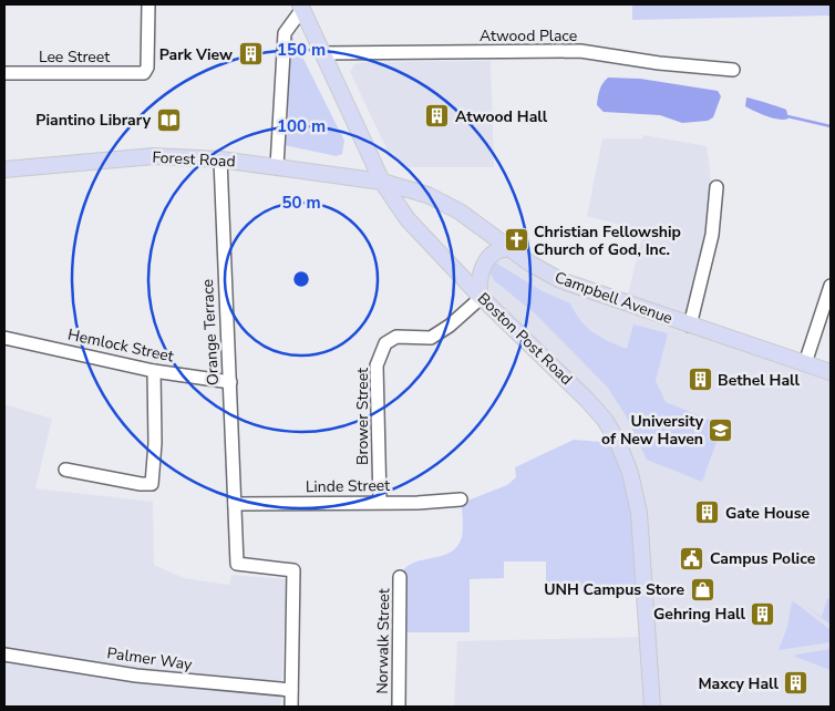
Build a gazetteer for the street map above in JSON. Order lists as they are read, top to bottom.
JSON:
{
  "streets": {
    "main road": ["Forest Road", "Campbell Avenue", "Boston Post Road"],
    "street": [
      "Atwood Place",
      "Lee Street",
      "Orange Terrace",
      "Hemlock Street",
      "Brower Street",
      "Linde Street",
      "Norwalk Street",
      "Palmer Way"
    ]
  },
  "crossings": [
    ["Atwood Place", "Boston Post Road"],
    ["Forest Road", "Campbell Avenue"],
    ["Forest Road", "Orange Terrace"],
    ["Forest Road", "Boston Post Road"],
    ["Campbell Avenue", "Boston Post Road"],
    ["Orange Terrace", "Hemlock Street"],
    ["Orange Terrace", "Linde Street"],
    ["Orange Terrace", "Palmer Way"],
    ["Boston Post Road", "Brower Street"],
    ["Brower Street", "Linde Street"]
  ],
  "places": {
    "building": [
      "Park View",
      "Atwood Hall",
      "Bethel Hall",
      "Gate House",
      "Gehring Hall",
      "Maxcy Hall"
    ],
    "library": ["Piantino Library"],
    "church": ["Christian Fellowship Church of God, Inc."],
    "school or university": ["University of New Haven"],
    "public building": ["Campus Police"],
    "shop": ["UNH Campus Store"]
  },
  "rings": ["150 m", "100 m", "50 m"]
}
